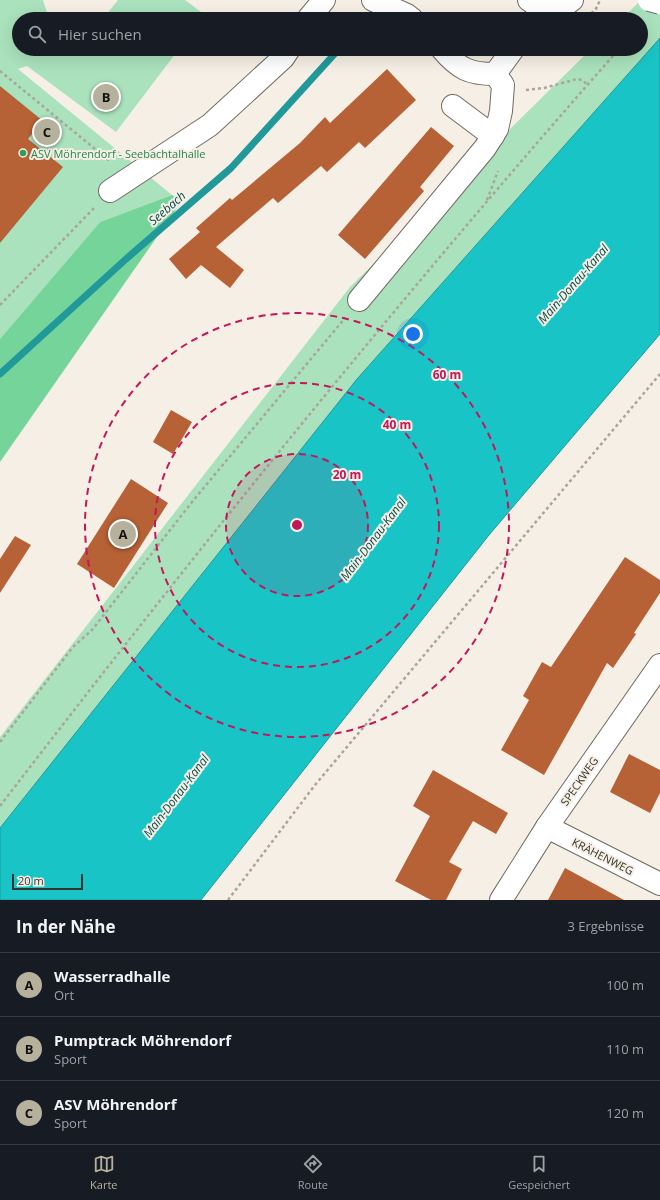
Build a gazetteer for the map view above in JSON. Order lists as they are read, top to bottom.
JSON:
{
  "streets": {
    "street": ["SPECKWEG", "KRÄHENWEG"]
  },
  "crossings": [
    ["SPECKWEG", "KRÄHENWEG"]
  ],
  "water": ["Seebach", "Main-Donau-Kanal"],
  "places": ["ASV Möhrendorf - Seebachtalhalle"],
  "scale_bar": "20 m",
  "page": {
    "search": "Hier suchen",
    "pins": ["B", "C", "A"],
    "scale": "20 m",
    "heading": ["In der Nähe", "3 Ergebnisse"],
    "list": [
      {
        "mark": "A",
        "name": "Wasserradhalle",
        "note": "Ort",
        "value": "100 m"
      },
      {
        "mark": "B",
        "name": "Pumptrack Möhrendorf",
        "note": "Sport",
        "value": "110 m"
      },
      {
        "mark": "C",
        "name": "ASV Möhrendorf",
        "note": "Sport",
        "value": "120 m"
      }
    ],
    "nav": ["Karte", "Route", "Gespeichert"]
  },
  "rings": ["60 m", "40 m", "20 m"]
}
